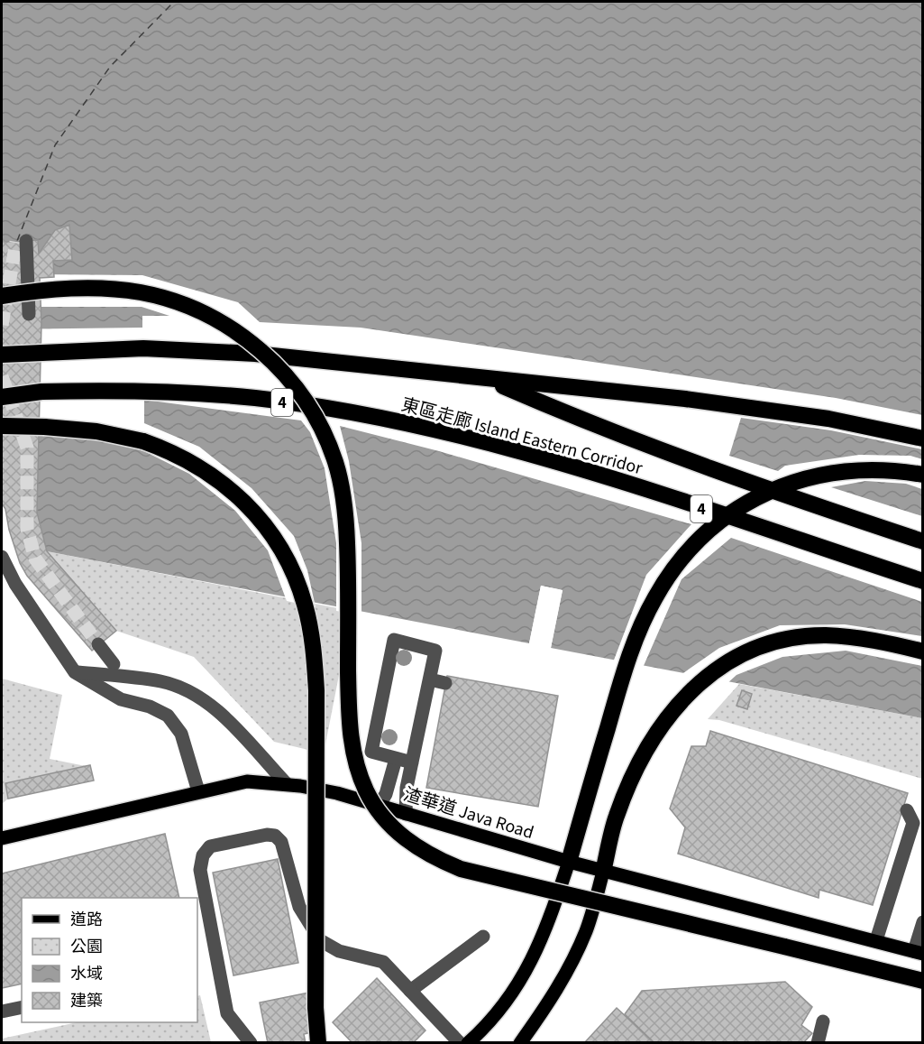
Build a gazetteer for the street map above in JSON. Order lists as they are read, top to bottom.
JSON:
{
  "streets": {
    "highway": ["4", "東區走廊 Island Eastern Corridor"],
    "main road": ["渣華道 Java Road"]
  },
  "crossings": [
    ["4", "東區走廊 Island Eastern Corridor"]
  ],
  "legend": [
    "道路",
    "公園",
    "水域",
    "建築"
  ]
}
